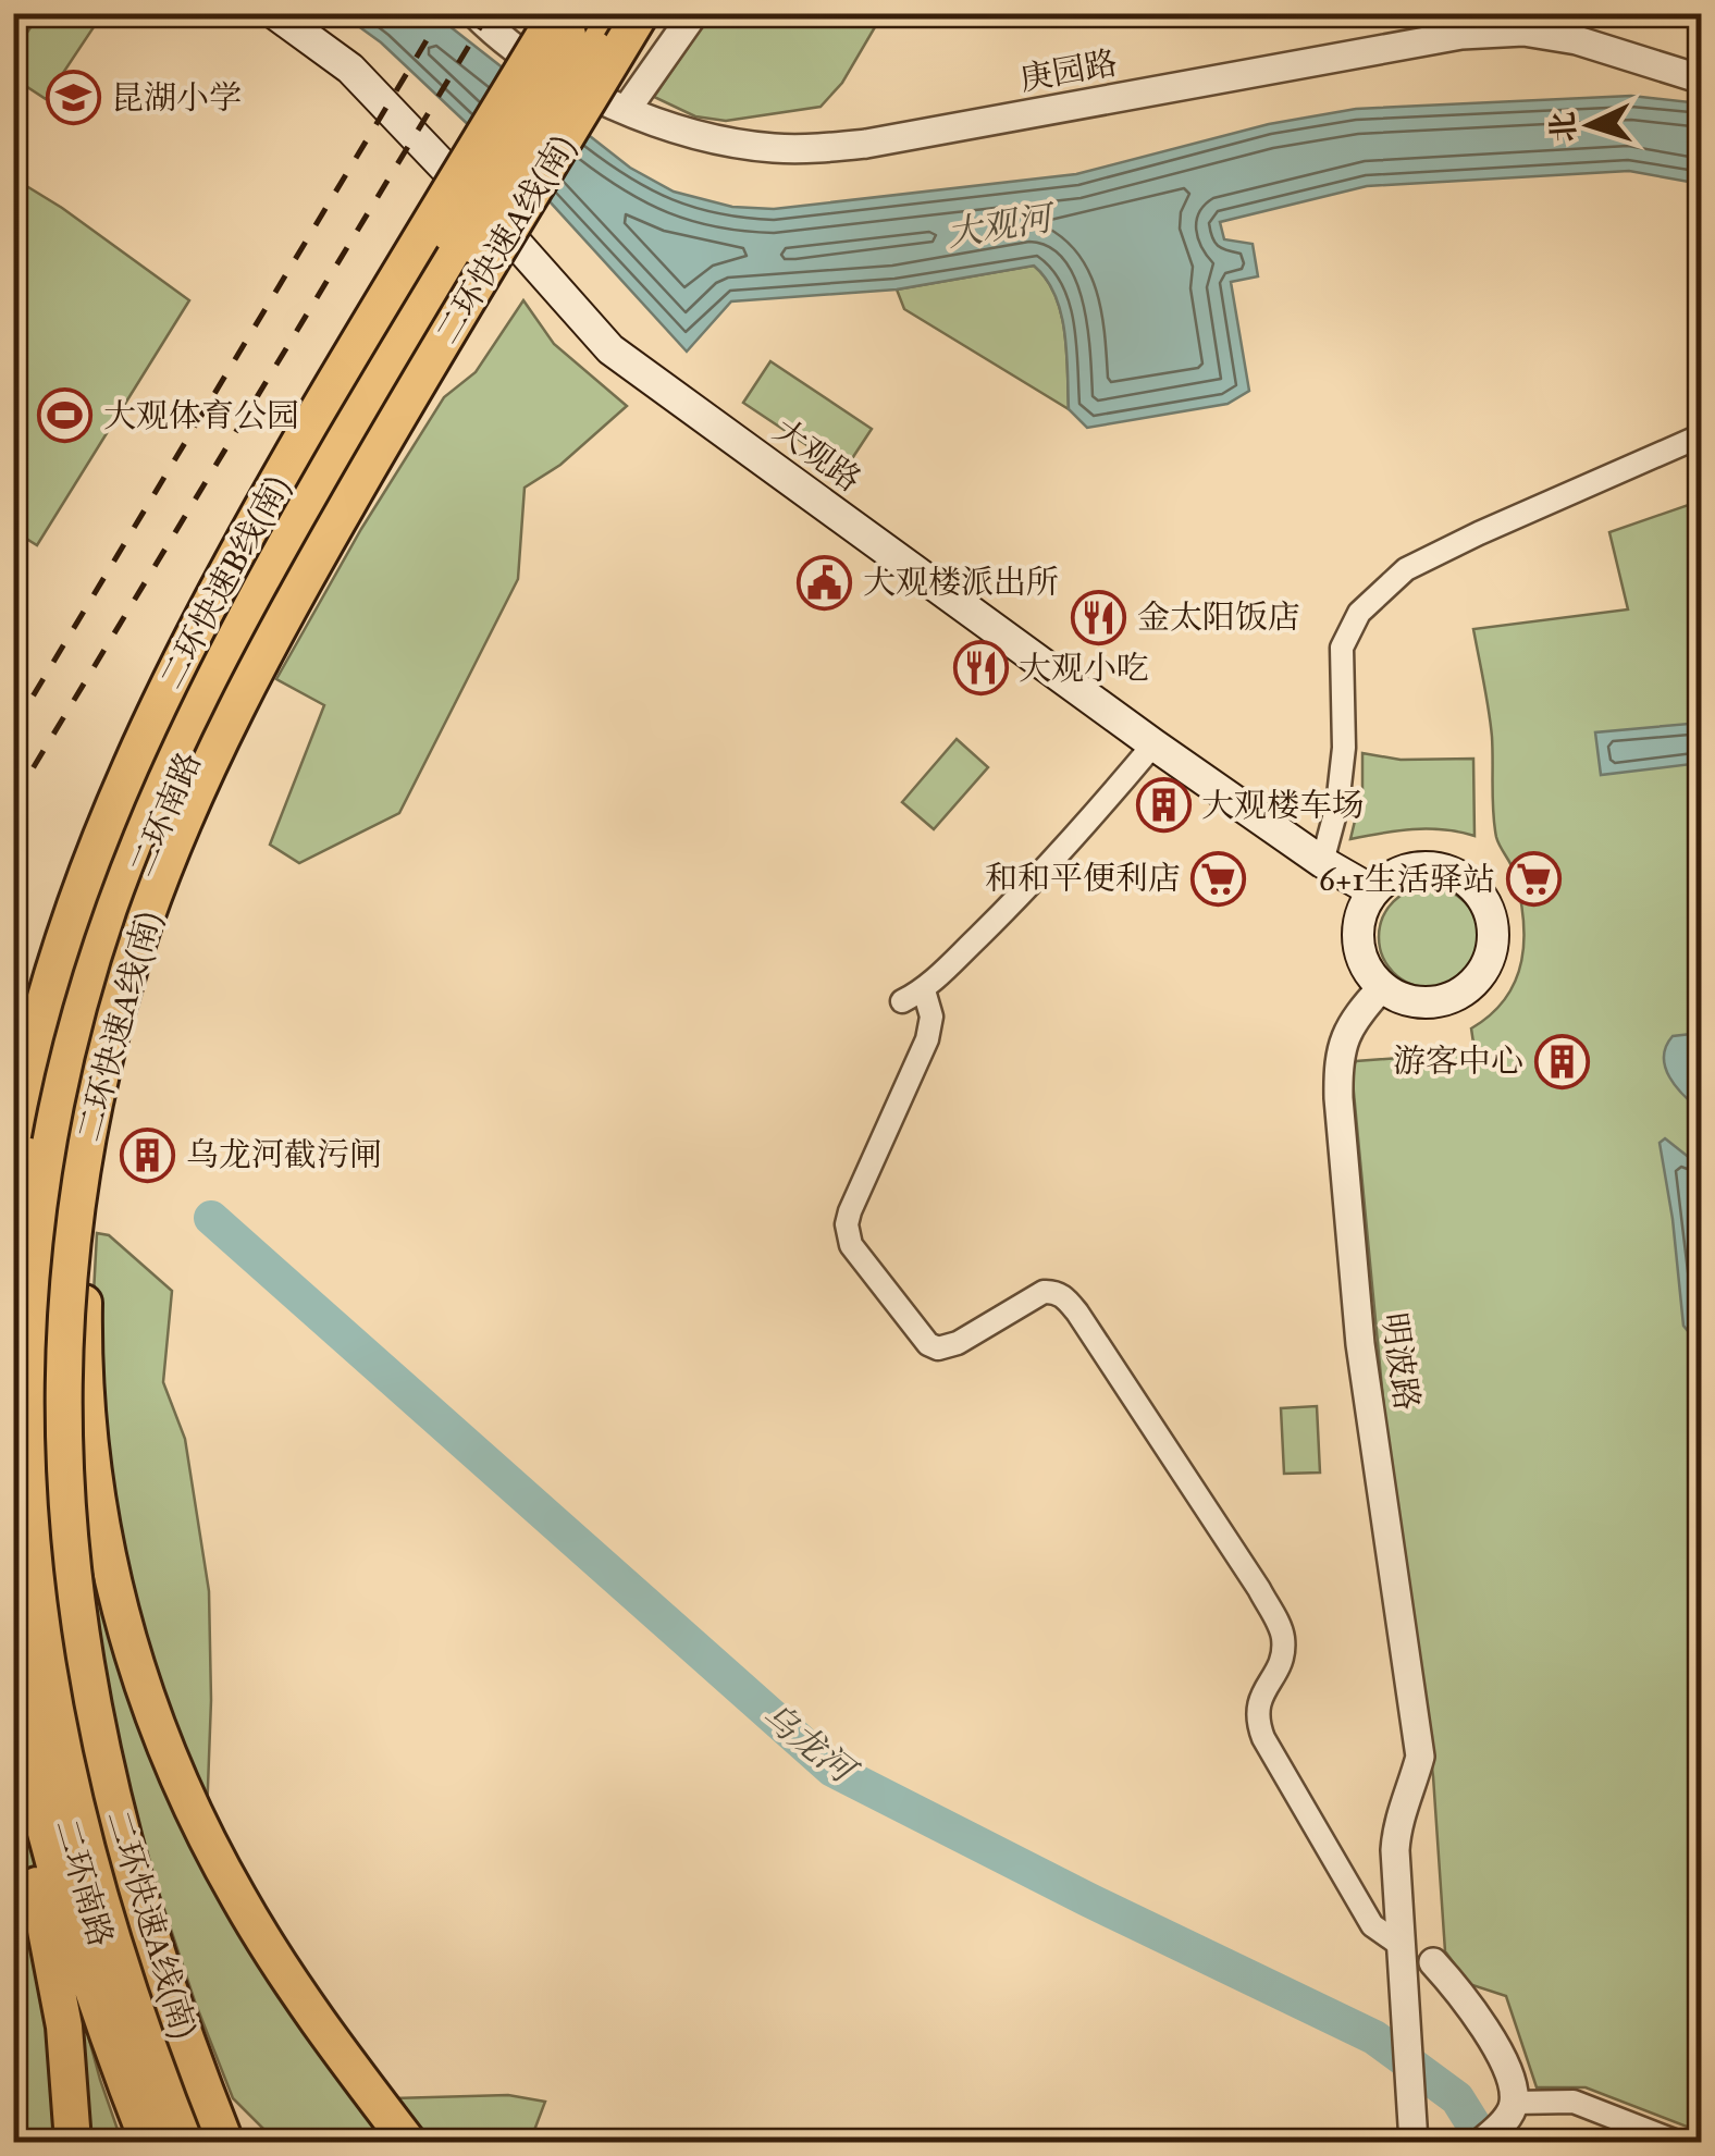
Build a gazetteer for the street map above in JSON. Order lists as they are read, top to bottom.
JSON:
{
  "streets": {
    "highway": ["二环快速A线(南)", "二环快速B线(南)"],
    "main road": ["大观路", "二环南路"],
    "street": ["庚园路", "明波路"]
  },
  "crossings": [
    ["大观路", "明波路"],
    ["二环快速B线(南)", "二环南路"]
  ],
  "water": ["大观河", "乌龙河"],
  "places": {
    "school or university": ["昆湖小学"],
    "sports": ["大观体育公园"],
    "public building": ["大观楼派出所"],
    "restaurant": ["金太阳饭店", "大观小吃"],
    "building": ["大观楼车场", "游客中心", "乌龙河截污闸"],
    "supermarket": ["和和平便利店", "6+1生活驿站"]
  },
  "north": "left"
}
